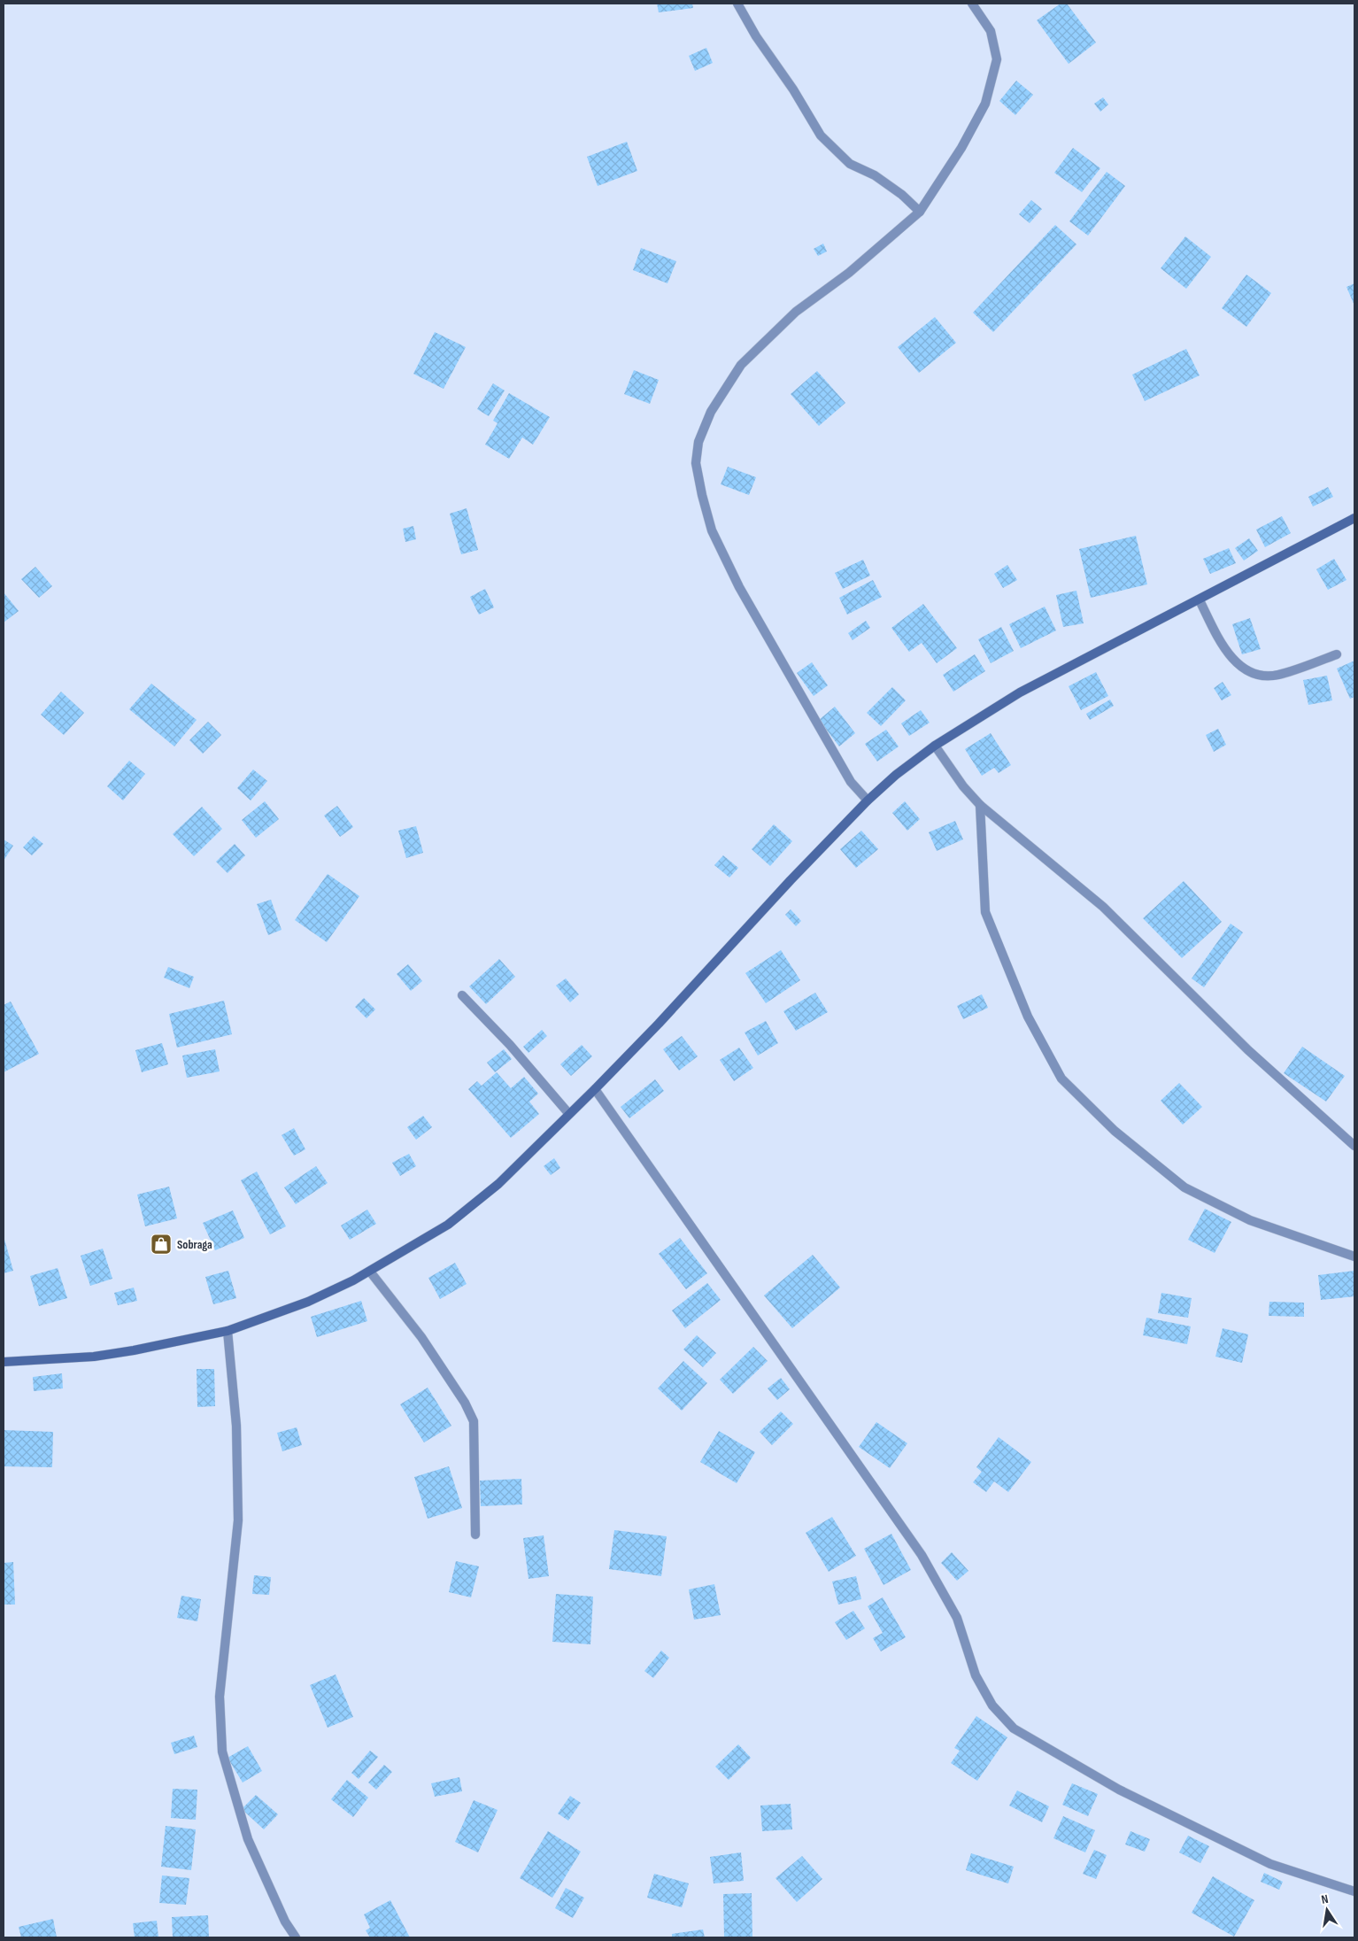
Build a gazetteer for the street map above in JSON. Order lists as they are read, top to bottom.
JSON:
{
  "places": {
    "shop": ["Sobraga"]
  },
  "north": "top"
}
